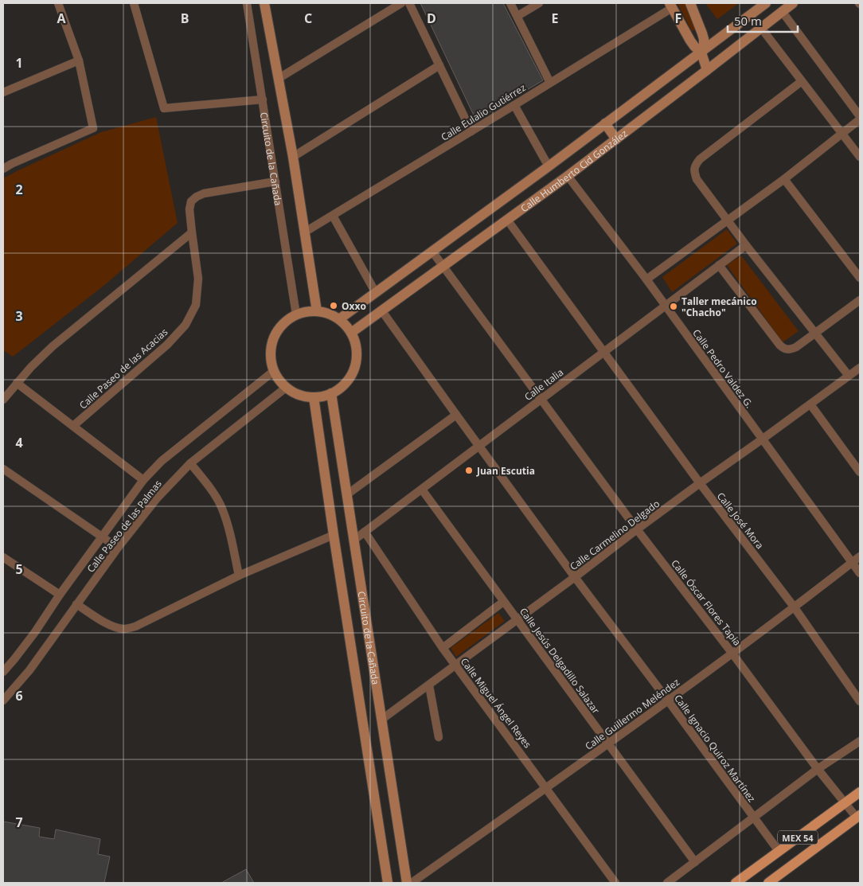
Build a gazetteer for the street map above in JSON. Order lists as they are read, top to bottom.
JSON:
{
  "streets": {
    "main road": ["MEX 54"],
    "street": [
      "Calle Eulalio Gutiérrez",
      "Circuito de la Cañada",
      "Calle Humberto Cid González",
      "Calle Paseo de las Acacias",
      "Calle Pedro Valdez G.",
      "Calle Italia",
      "Calle José Mora",
      "Calle Paseo de las Palmas",
      "Calle Carmelino Delgado",
      "Calle Óscar Flores Tapia",
      "Calle Jesús Delgadillo Salazar",
      "Calle Miguel Ángel Reyes",
      "Calle Guillermo Meléndez",
      "Calle Ignacio Quiroz Martínez"
    ]
  },
  "crossings": [
    ["Calle Eulalio Gutiérrez", "Circuito de la Cañada"],
    ["Circuito de la Cañada", "Calle Humberto Cid González"],
    ["Circuito de la Cañada", "Calle Paseo de las Acacias"],
    ["Circuito de la Cañada", "Calle Italia"],
    ["Circuito de la Cañada", "Calle Paseo de las Palmas"],
    ["Circuito de la Cañada", "Calle Carmelino Delgado"],
    ["Calle Humberto Cid González", "Calle Pedro Valdez G."],
    ["Calle Humberto Cid González", "Calle José Mora"],
    ["Calle Humberto Cid González", "Calle Paseo de las Palmas"],
    ["Calle Humberto Cid González", "Calle Óscar Flores Tapia"],
    ["Calle Humberto Cid González", "Calle Ignacio Quiroz Martínez"],
    ["Calle Pedro Valdez G.", "Calle Italia"],
    ["Calle Pedro Valdez G.", "Calle Carmelino Delgado"],
    ["Calle Pedro Valdez G.", "Calle Guillermo Meléndez"],
    ["Calle Italia", "Calle José Mora"],
    ["Calle Italia", "Calle Óscar Flores Tapia"],
    ["Calle Italia", "Calle Jesús Delgadillo Salazar"],
    ["Calle Italia", "Calle Miguel Ángel Reyes"],
    ["Calle Italia", "Calle Ignacio Quiroz Martínez"],
    ["Calle José Mora", "Calle Carmelino Delgado"],
    ["Calle José Mora", "Calle Guillermo Meléndez"],
    ["Calle Carmelino Delgado", "Calle Óscar Flores Tapia"],
    ["Calle Carmelino Delgado", "Calle Jesús Delgadillo Salazar"],
    ["Calle Carmelino Delgado", "Calle Miguel Ángel Reyes"],
    ["Calle Carmelino Delgado", "Calle Ignacio Quiroz Martínez"],
    ["Calle Óscar Flores Tapia", "Calle Guillermo Meléndez"],
    ["Calle Óscar Flores Tapia", "MEX 54"],
    ["Calle Jesús Delgadillo Salazar", "Calle Guillermo Meléndez"],
    ["Calle Miguel Ángel Reyes", "Calle Guillermo Meléndez"],
    ["Calle Guillermo Meléndez", "Calle Ignacio Quiroz Martínez"],
    ["Calle Ignacio Quiroz Martínez", "MEX 54"]
  ],
  "places": ["Oxxo", "Taller mecánico \"Chacho\"", "Juan Escutia"],
  "scale_bar": "50 m",
  "grid": {
    "columns": [
      "A",
      "B",
      "C",
      "D",
      "E",
      "F"
    ],
    "rows": [
      "1",
      "2",
      "3",
      "4",
      "5",
      "6",
      "7"
    ]
  }
}
